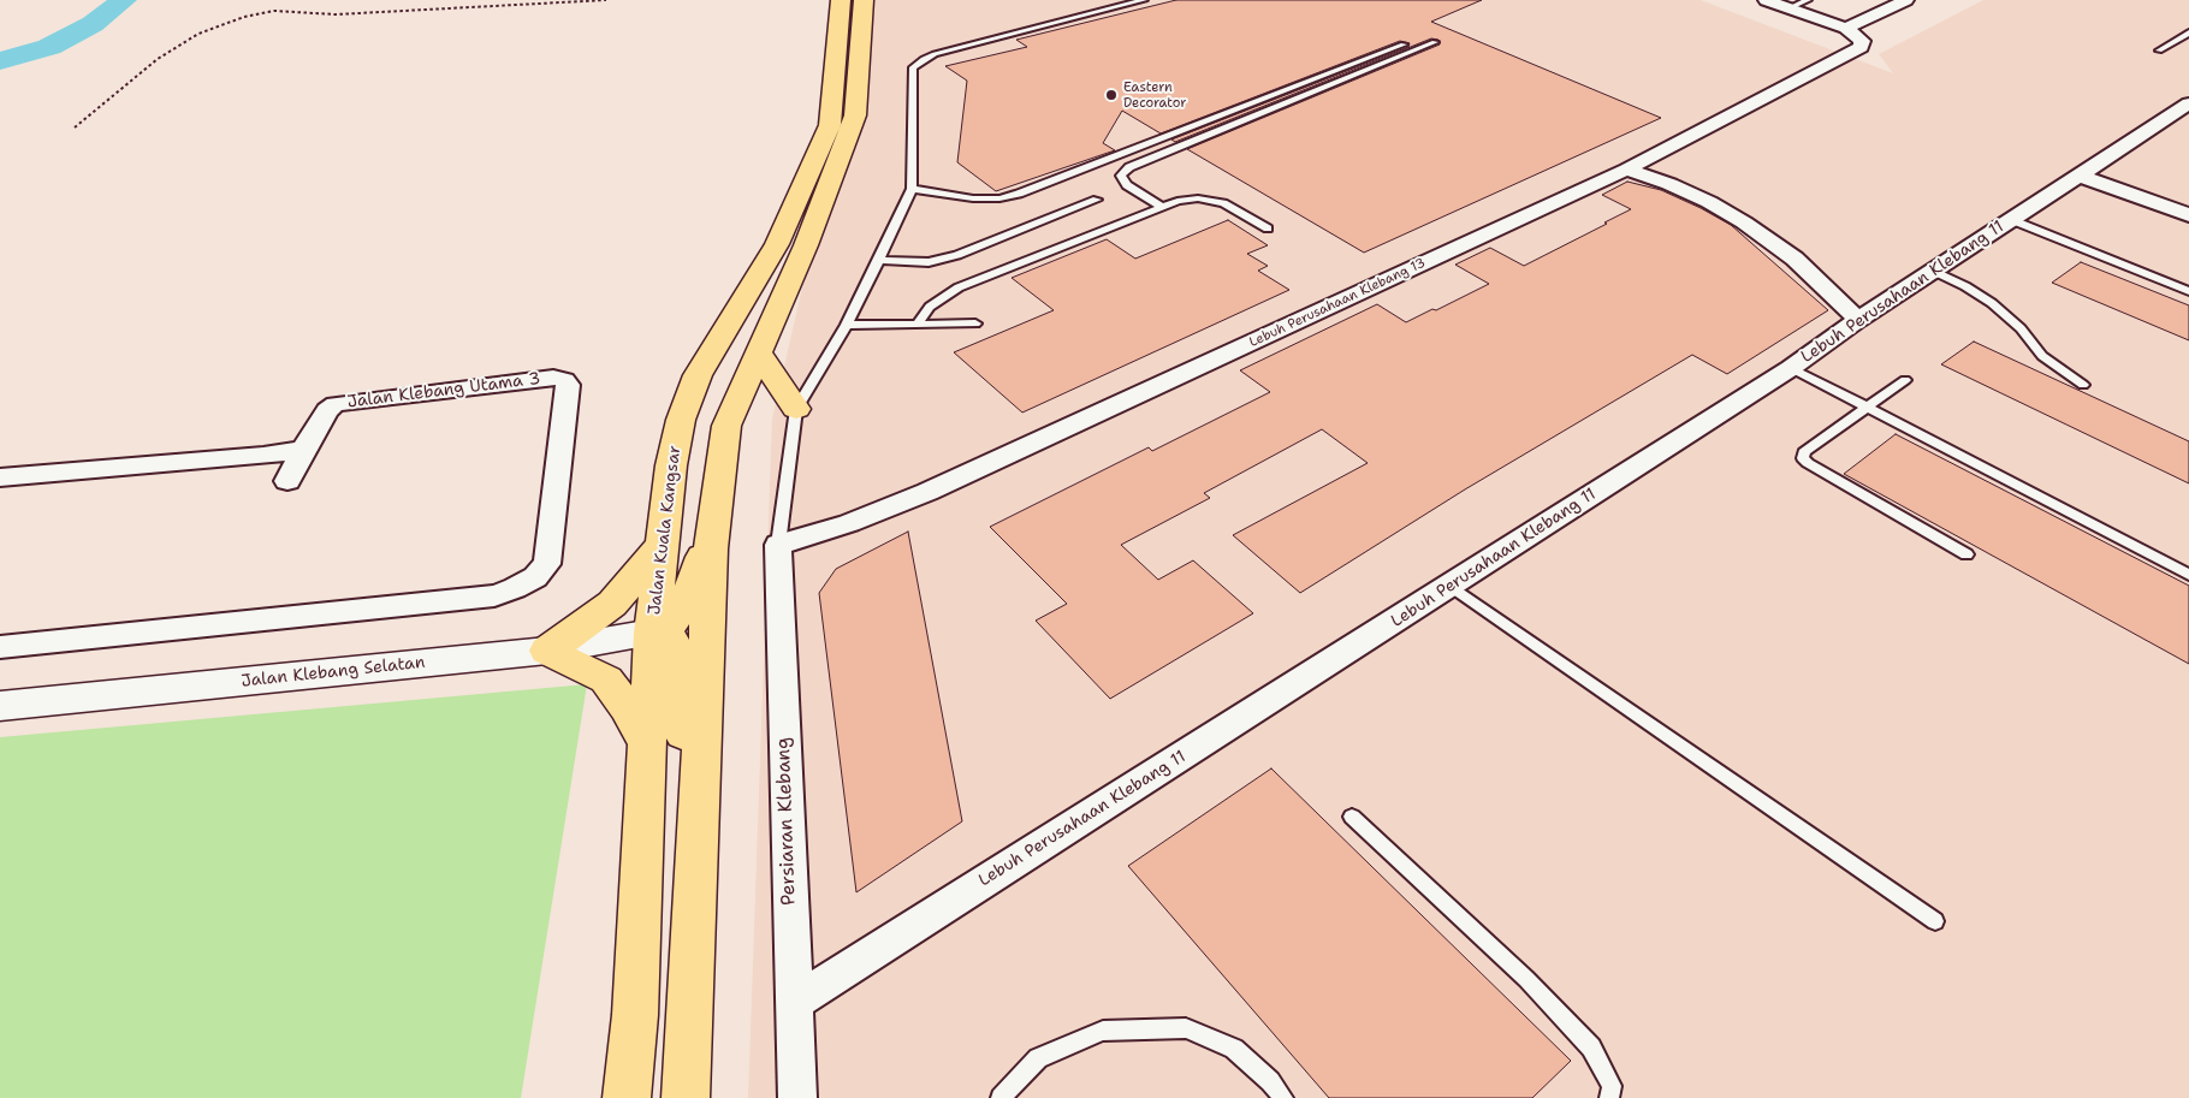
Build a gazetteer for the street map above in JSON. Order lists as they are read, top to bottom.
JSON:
{
  "streets": {
    "highway": ["Jalan Kuala Kangsar"],
    "street": [
      "Lebuh Perusahaan Klebang 11",
      "Lebuh Perusahaan Klebang 13",
      "Jalan Klebang Utama 3",
      "Jalan Klebang Selatan",
      "Persiaran Klebang"
    ]
  },
  "crossings": [
    ["Lebuh Perusahaan Klebang 11", "Persiaran Klebang"],
    ["Lebuh Perusahaan Klebang 13", "Persiaran Klebang"],
    ["Jalan Kuala Kangsar", "Jalan Klebang Selatan"]
  ],
  "places": ["Eastern Decorator"]
}
